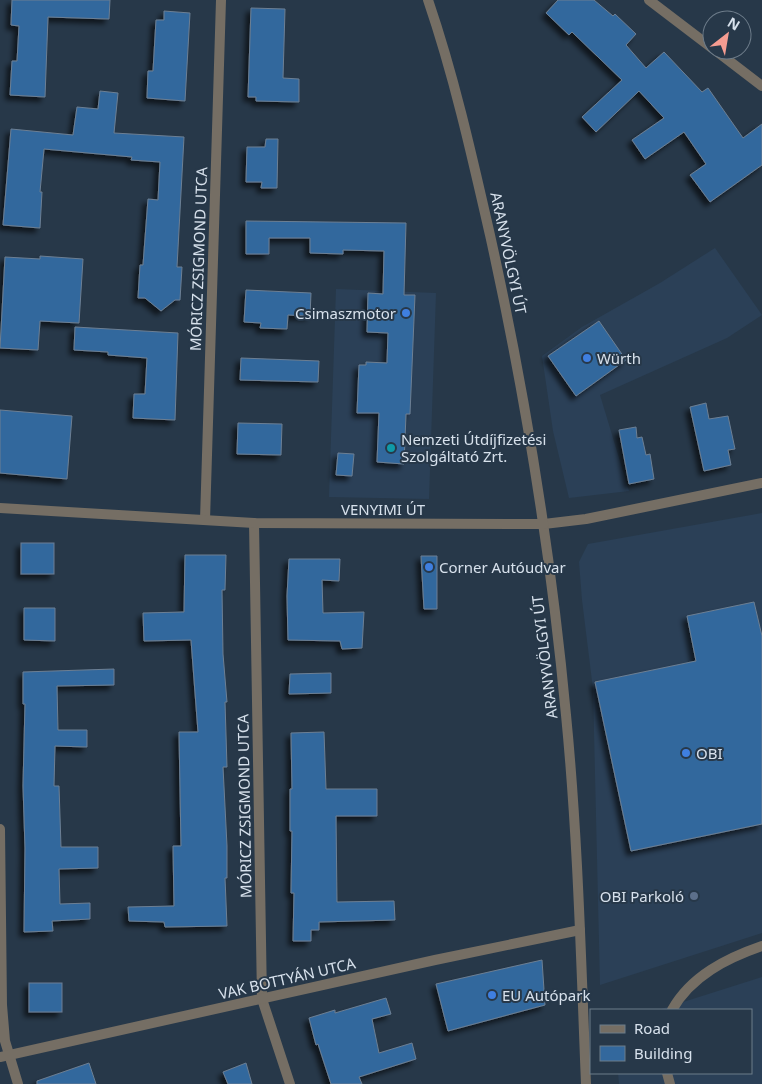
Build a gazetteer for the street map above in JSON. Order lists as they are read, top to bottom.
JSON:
{
  "streets": {
    "street": [
      "ARANYVÖLGYI ÚT",
      "MÓRICZ ZSIGMOND UTCA",
      "VENYIMI ÚT",
      "VAK BOTTYÁN UTCA"
    ]
  },
  "crossings": [
    ["ARANYVÖLGYI ÚT", "VENYIMI ÚT"],
    ["ARANYVÖLGYI ÚT", "VAK BOTTYÁN UTCA"],
    ["MÓRICZ ZSIGMOND UTCA", "VENYIMI ÚT"],
    ["MÓRICZ ZSIGMOND UTCA", "VAK BOTTYÁN UTCA"]
  ],
  "places": [
    "Csimaszmotor",
    "Würth",
    "Nemzeti Útdíjfizetési Szolgáltató Zrt.",
    "Corner Autóudvar",
    "OBI",
    "OBI Parkoló",
    "EU Autópark"
  ],
  "legend": ["Road", "Building"],
  "north": "top right"
}
